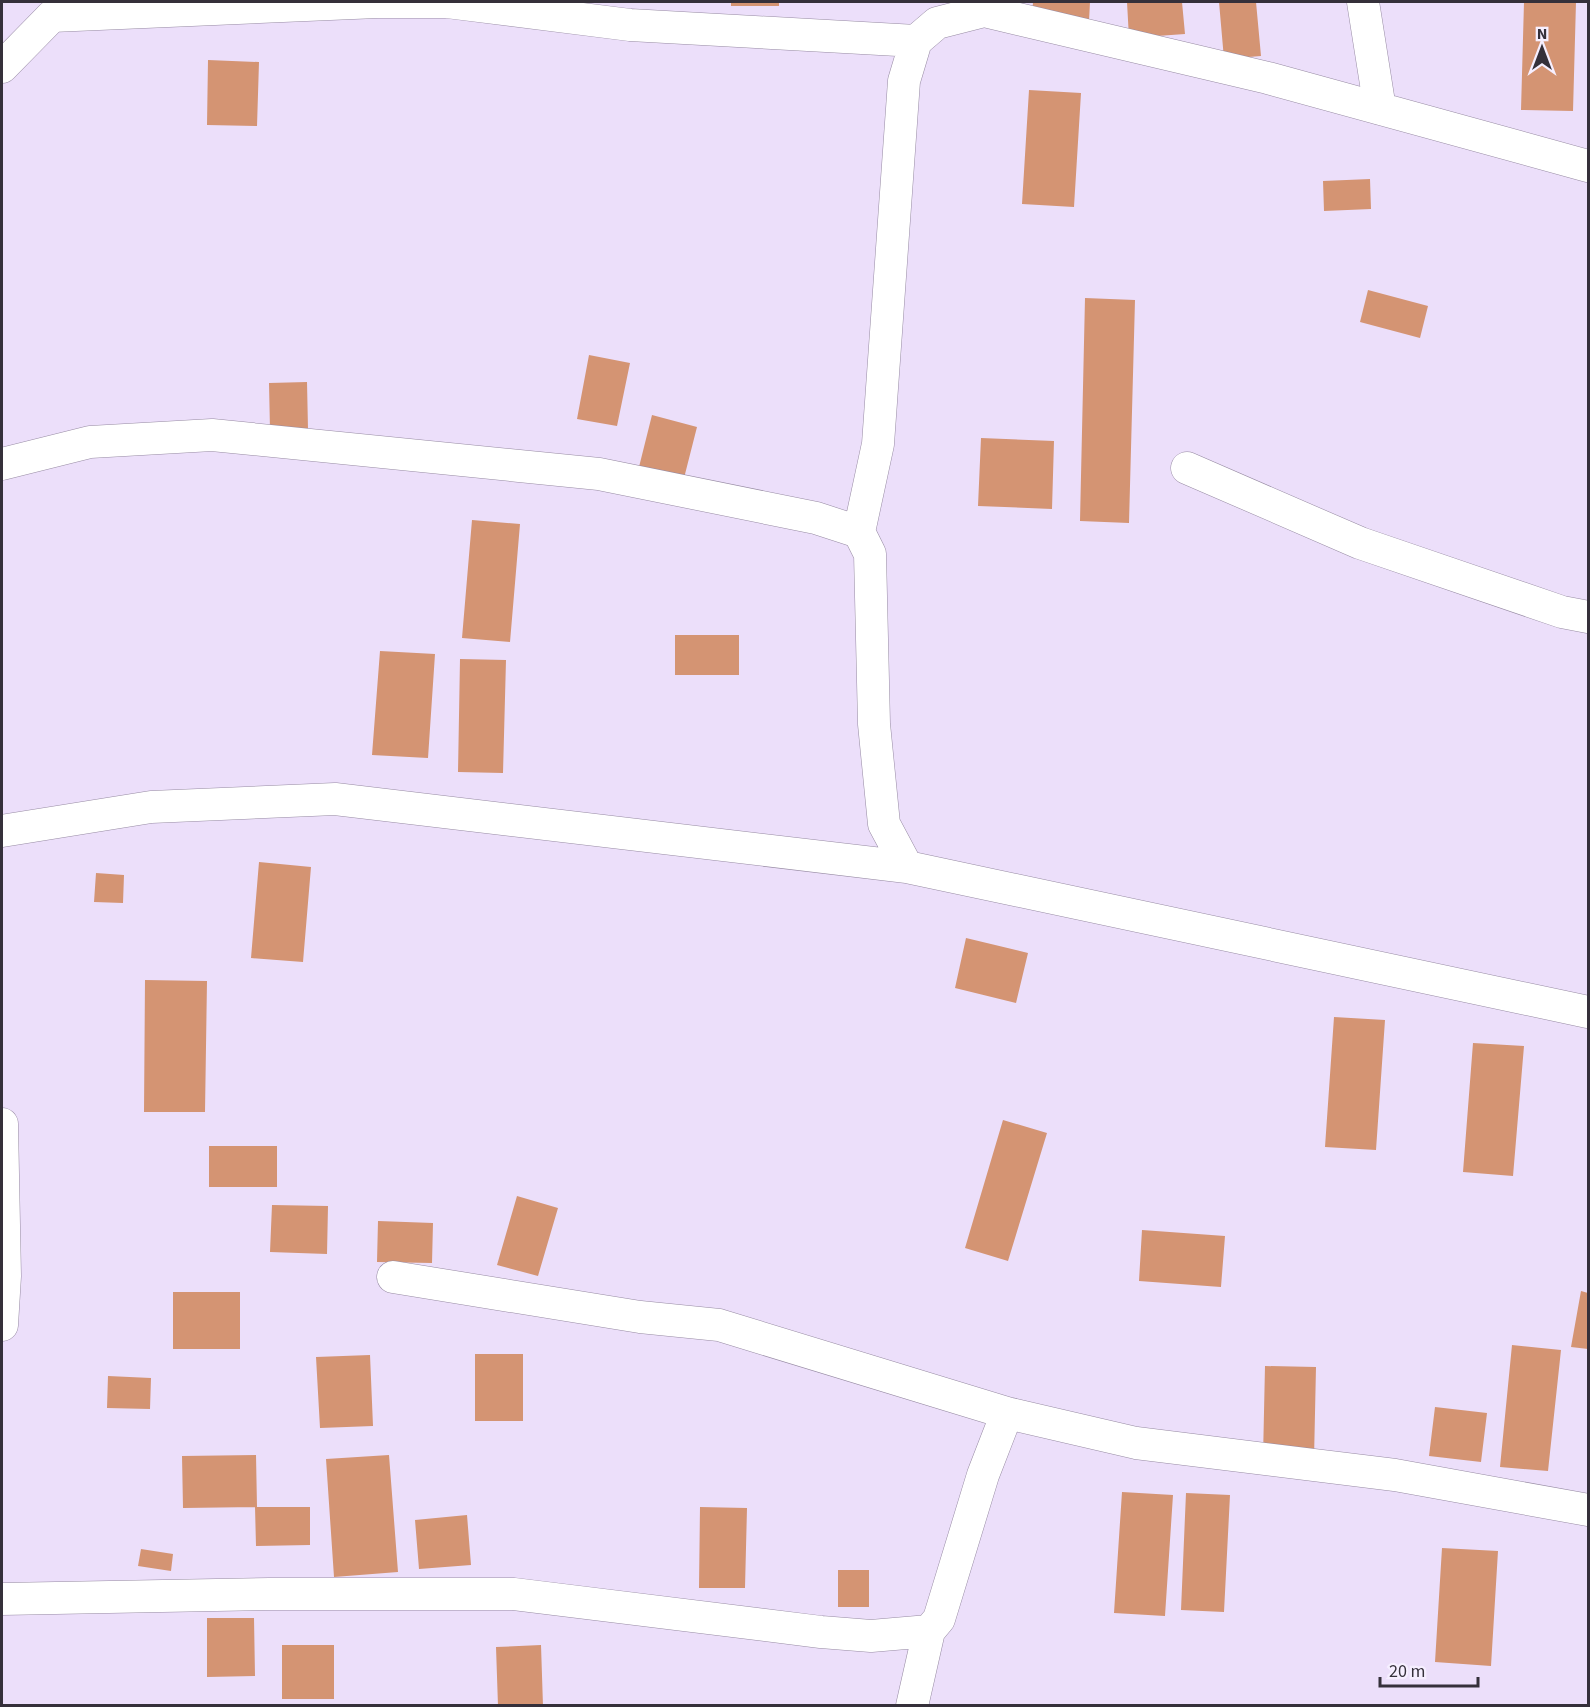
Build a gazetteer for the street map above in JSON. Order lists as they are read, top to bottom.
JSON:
{
  "scale_bar": "20 m",
  "north": "top"
}
